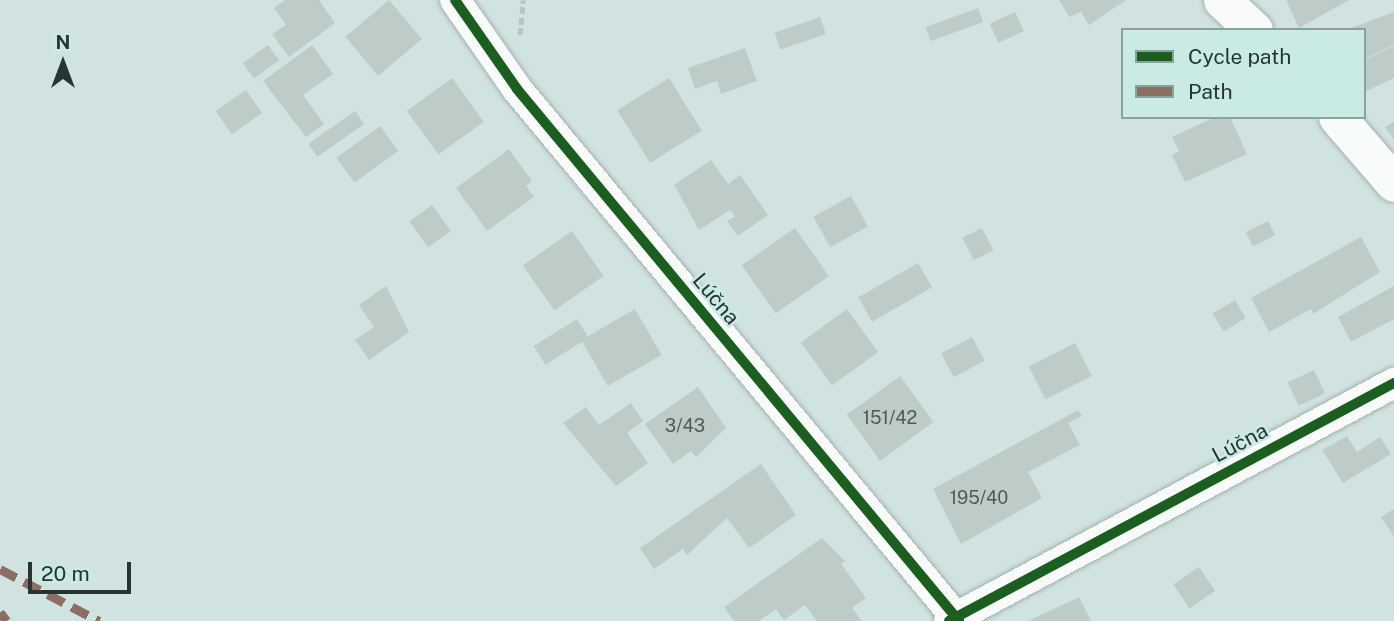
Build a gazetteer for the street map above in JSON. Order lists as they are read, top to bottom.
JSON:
{
  "streets": {
    "street": ["Lúčna"]
  },
  "house_numbers": ["151/42", "3/43", "195/40"],
  "legend": ["Cycle path", "Path"],
  "scale_bar": "20 m",
  "north": "top"
}
